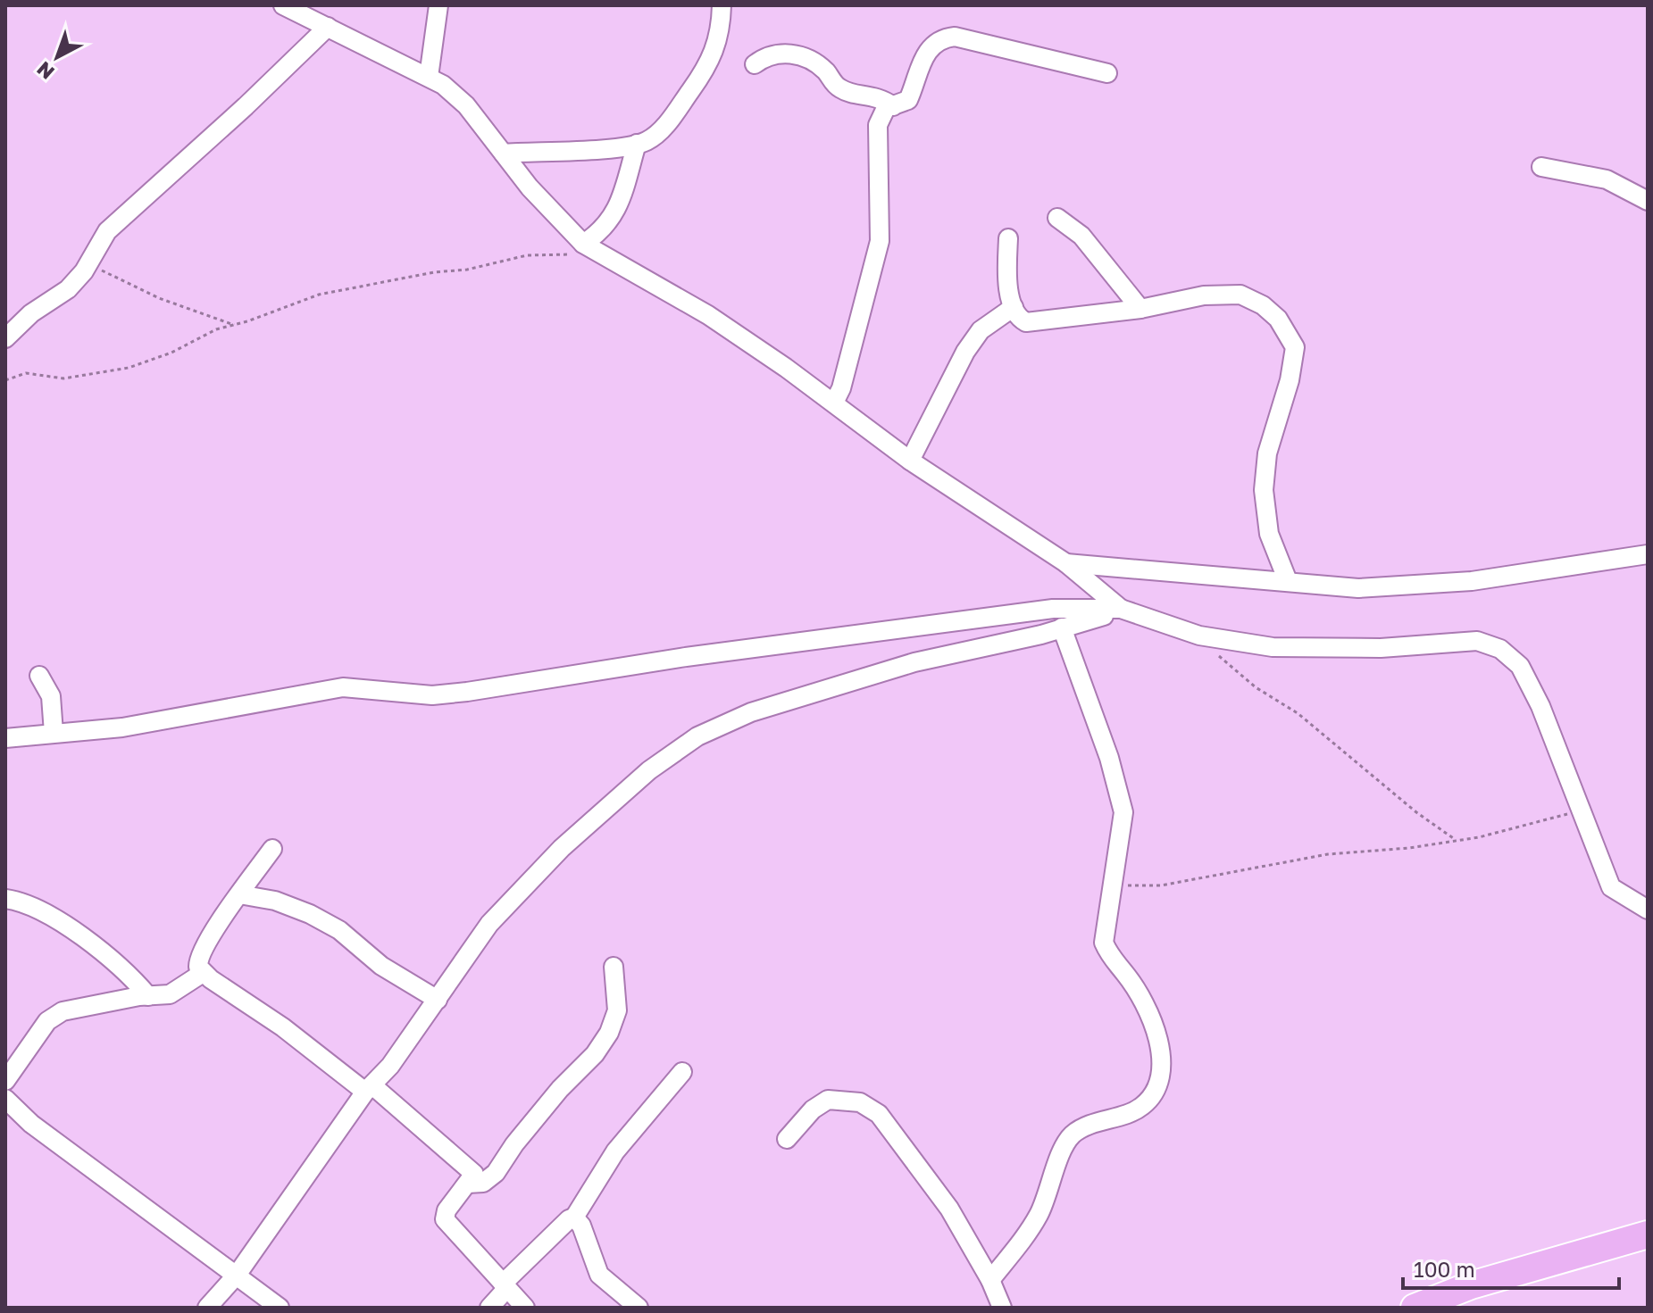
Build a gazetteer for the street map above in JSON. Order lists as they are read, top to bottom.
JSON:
{
  "scale_bar": "100 m",
  "north": "bottom left"
}
